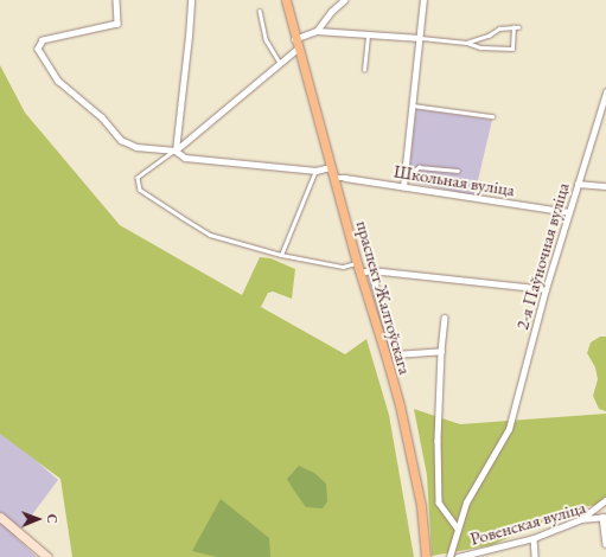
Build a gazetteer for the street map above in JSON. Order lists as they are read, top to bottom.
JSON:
{
  "streets": {
    "main road": ["праспект Жалтоўскага"],
    "street": ["Школьная вуліца", "2-я Паўночная вуліца", "Ровенская вуліца"]
  },
  "crossings": [
    ["Школьная вуліца", "2-я Паўночная вуліца"],
    ["Школьная вуліца", "праспект Жалтоўскага"]
  ],
  "north": "right"
}
